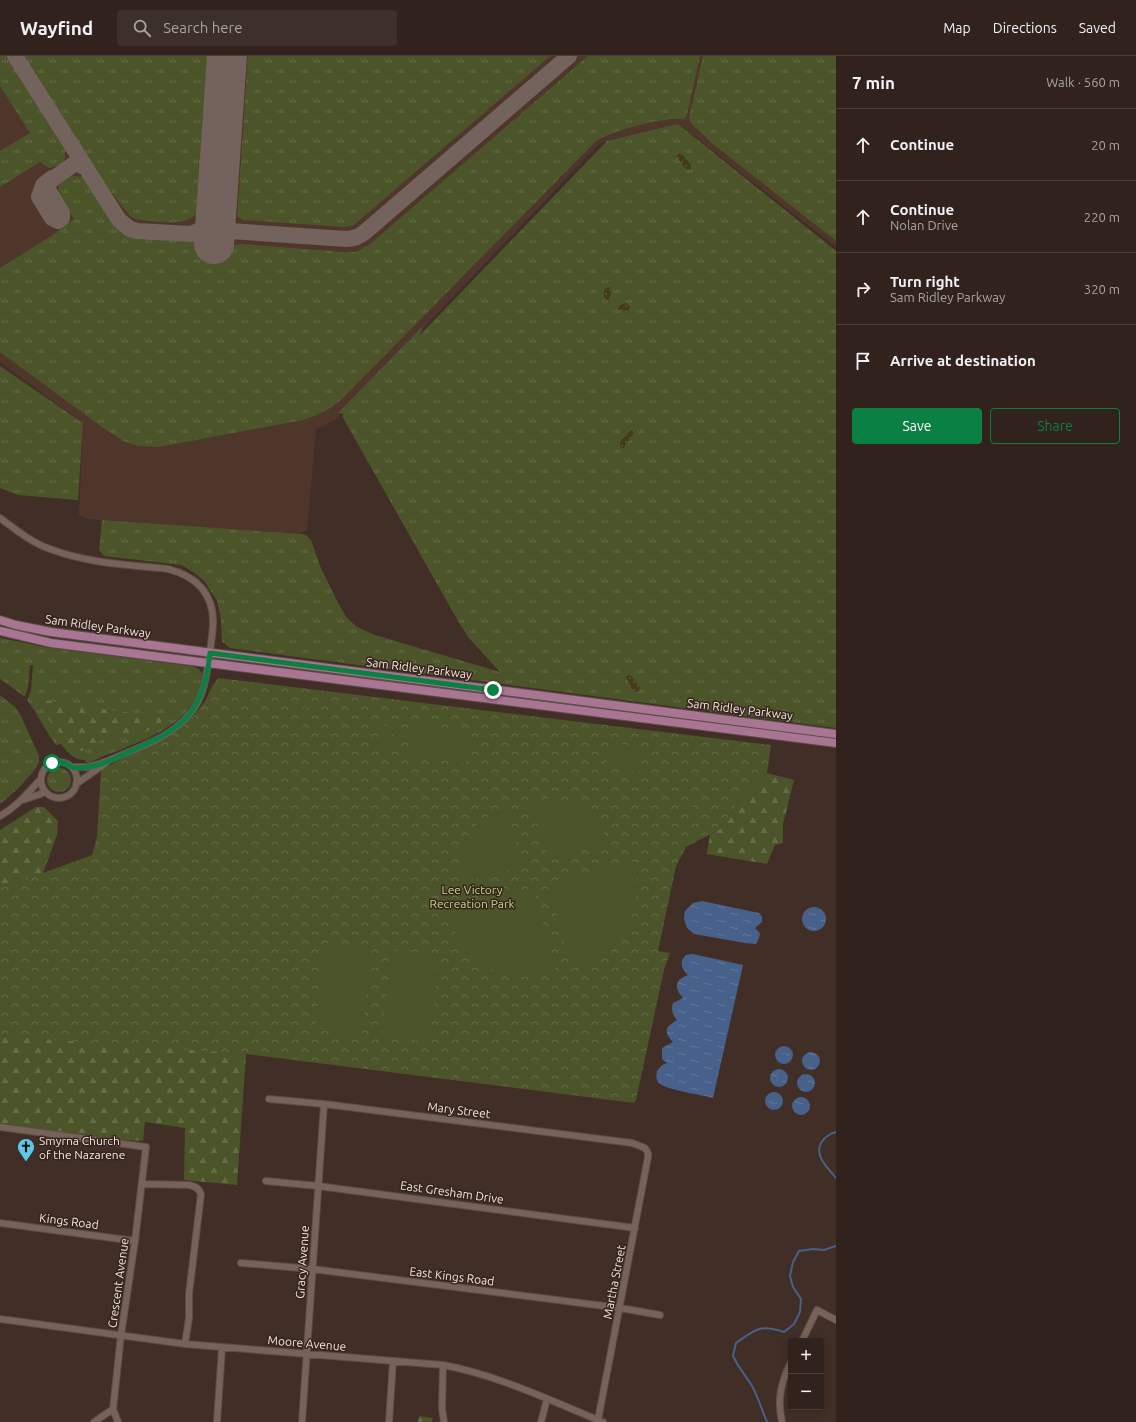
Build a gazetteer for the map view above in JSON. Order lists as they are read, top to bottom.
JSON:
{
  "streets": {
    "main road": ["Sam Ridley Parkway"],
    "street": [
      "Mary Street",
      "East Gresham Drive",
      "Kings Road",
      "Gracy Avenue",
      "East Kings Road",
      "Martha Street",
      "Crescent Avenue",
      "Moore Avenue"
    ]
  },
  "crossings": [
    ["Mary Street", "Gracy Avenue"],
    ["Mary Street", "Martha Street"],
    ["East Gresham Drive", "Gracy Avenue"],
    ["East Gresham Drive", "Martha Street"],
    ["Kings Road", "Crescent Avenue"],
    ["Gracy Avenue", "East Kings Road"],
    ["Gracy Avenue", "Moore Avenue"],
    ["East Kings Road", "Martha Street"],
    ["Martha Street", "Moore Avenue"],
    ["Crescent Avenue", "Moore Avenue"]
  ],
  "parks": ["Lee Victory Recreation Park"],
  "places": {
    "church": ["Smyrna Church of the Nazarene"]
  },
  "page": {
    "header": "Wayfind",
    "search": "Search here",
    "nav": ["Map", "Directions", "Saved"],
    "heading": ["7 min", "Walk · 560 m"],
    "list": [
      ["Continue", "20 m"],
      ["Continue", "Nolan Drive", "220 m"],
      ["Turn right", "Sam Ridley Parkway", "320 m"],
      "Arrive at destination"
    ],
    "buttons": ["Save", "Share"],
    "map_buttons": ["+", "−"]
  }
}
